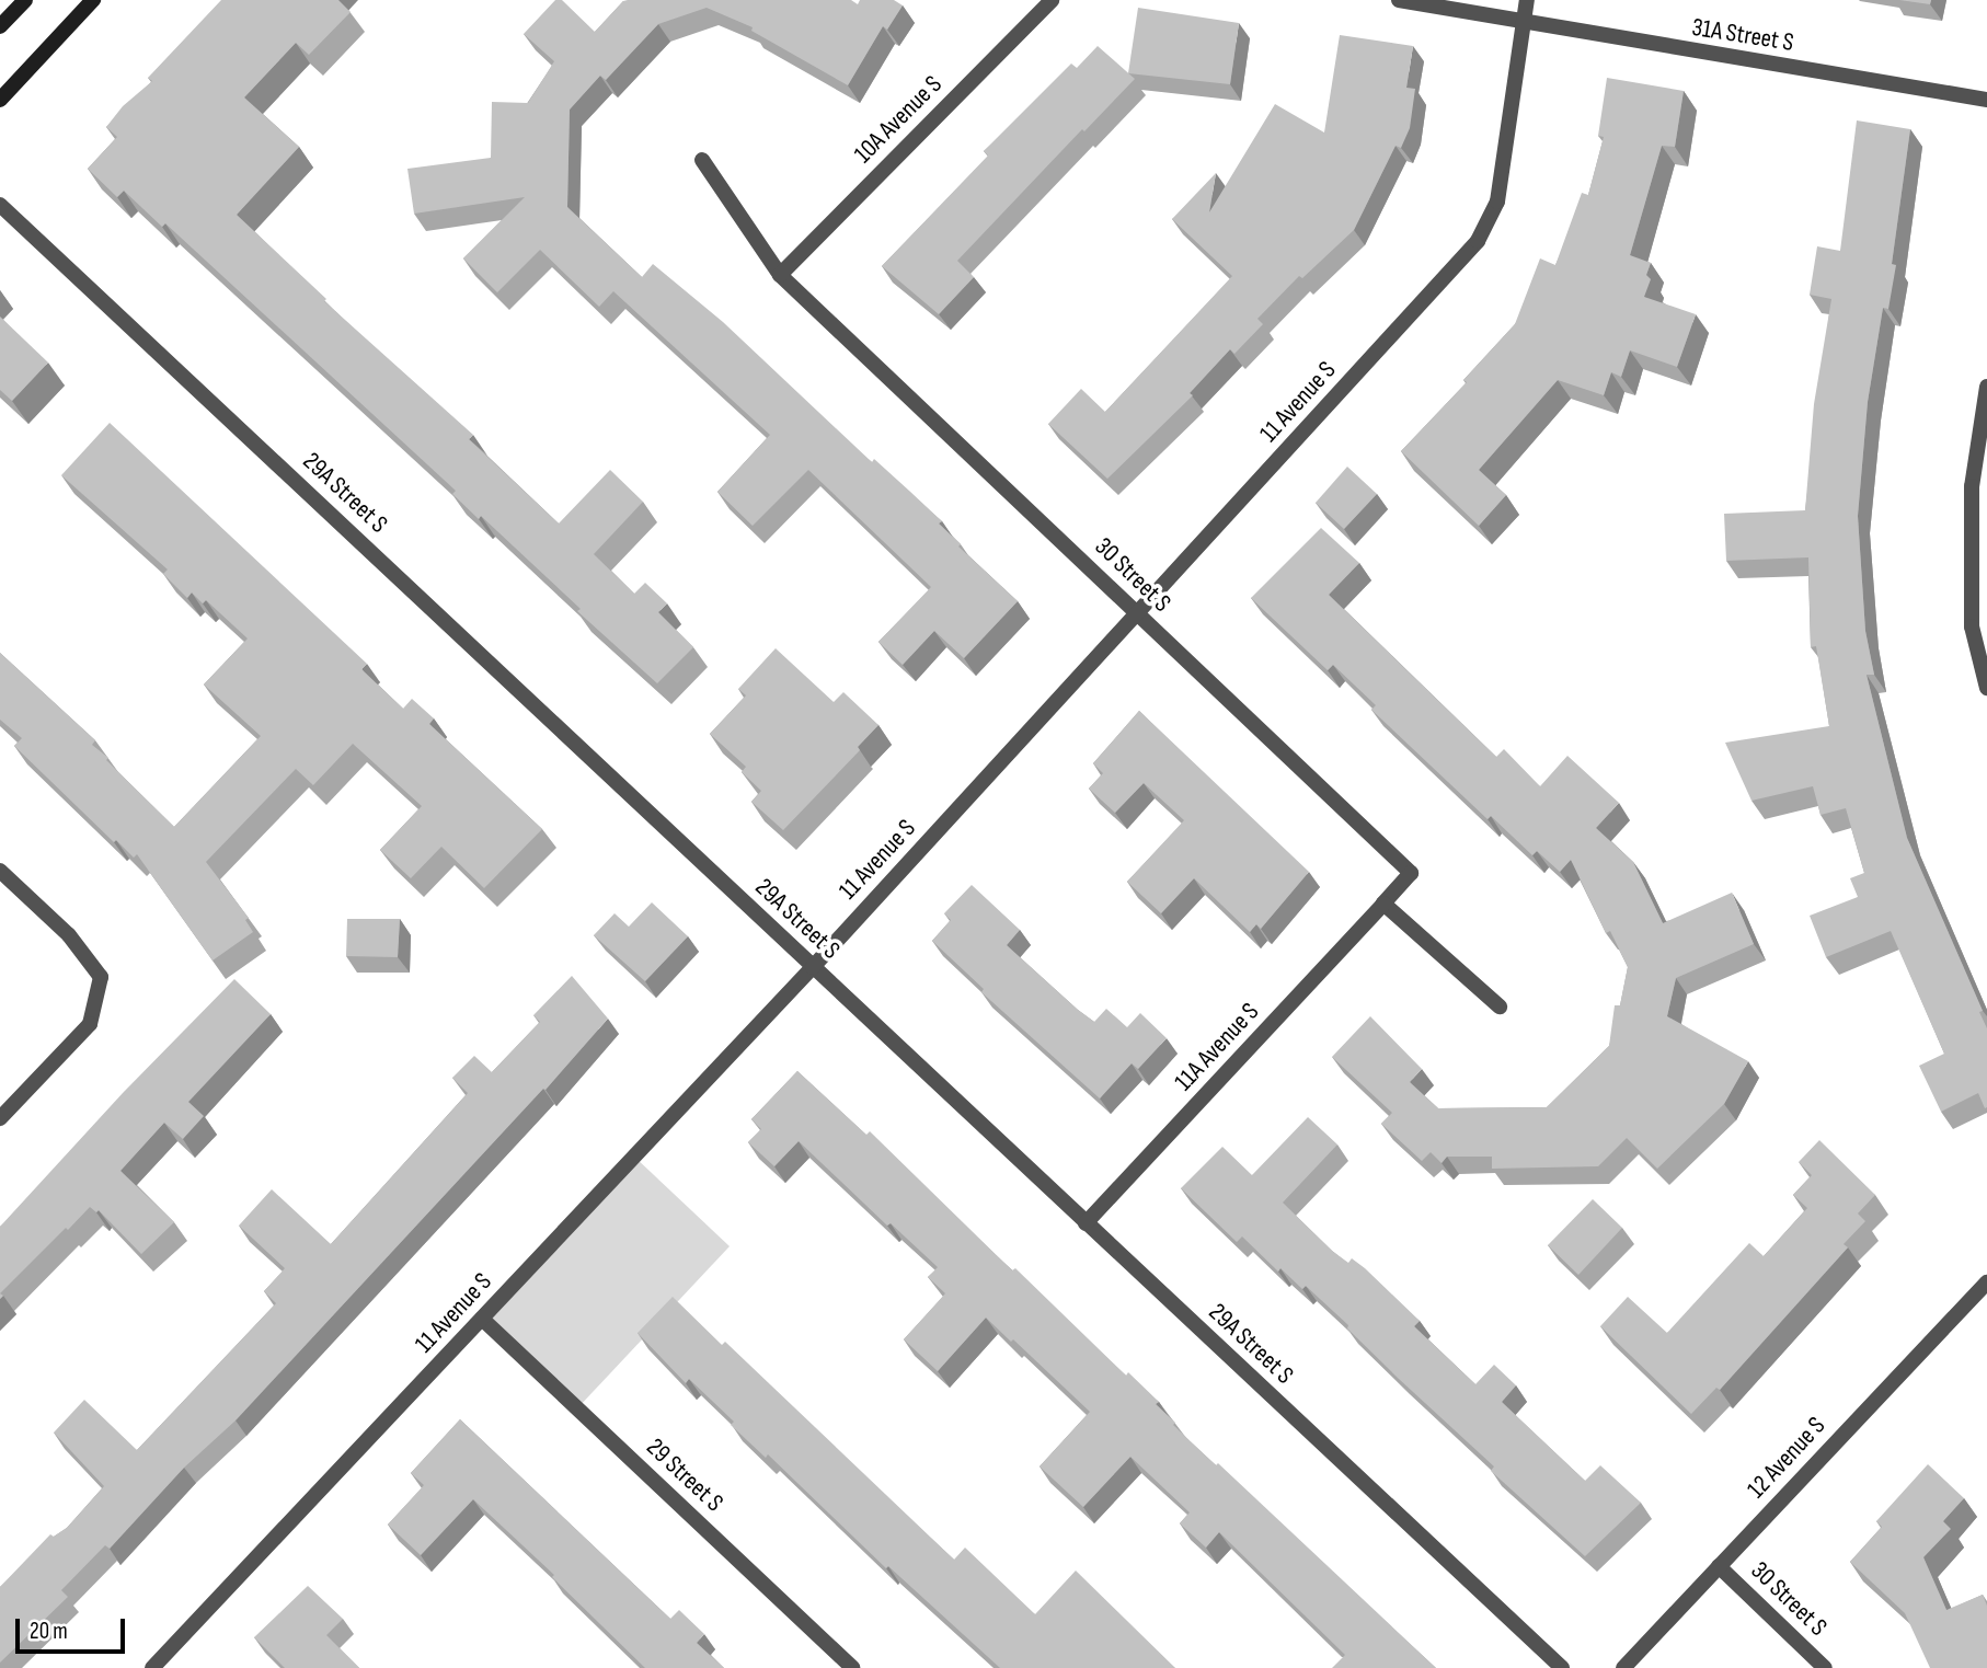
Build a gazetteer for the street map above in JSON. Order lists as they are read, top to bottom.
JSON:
{
  "streets": {
    "street": [
      "31A Street S",
      "10A Avenue S",
      "11 Avenue S",
      "29A Street S",
      "30 Street S",
      "11A Avenue S",
      "12 Avenue S",
      "29 Street S"
    ]
  },
  "crossings": [
    ["31A Street S", "11 Avenue S"],
    ["10A Avenue S", "30 Street S"],
    ["11 Avenue S", "29A Street S"],
    ["11 Avenue S", "30 Street S"],
    ["11 Avenue S", "29 Street S"],
    ["29A Street S", "11A Avenue S"],
    ["30 Street S", "11A Avenue S"],
    ["30 Street S", "12 Avenue S"]
  ],
  "scale_bar": "20 m"
}
